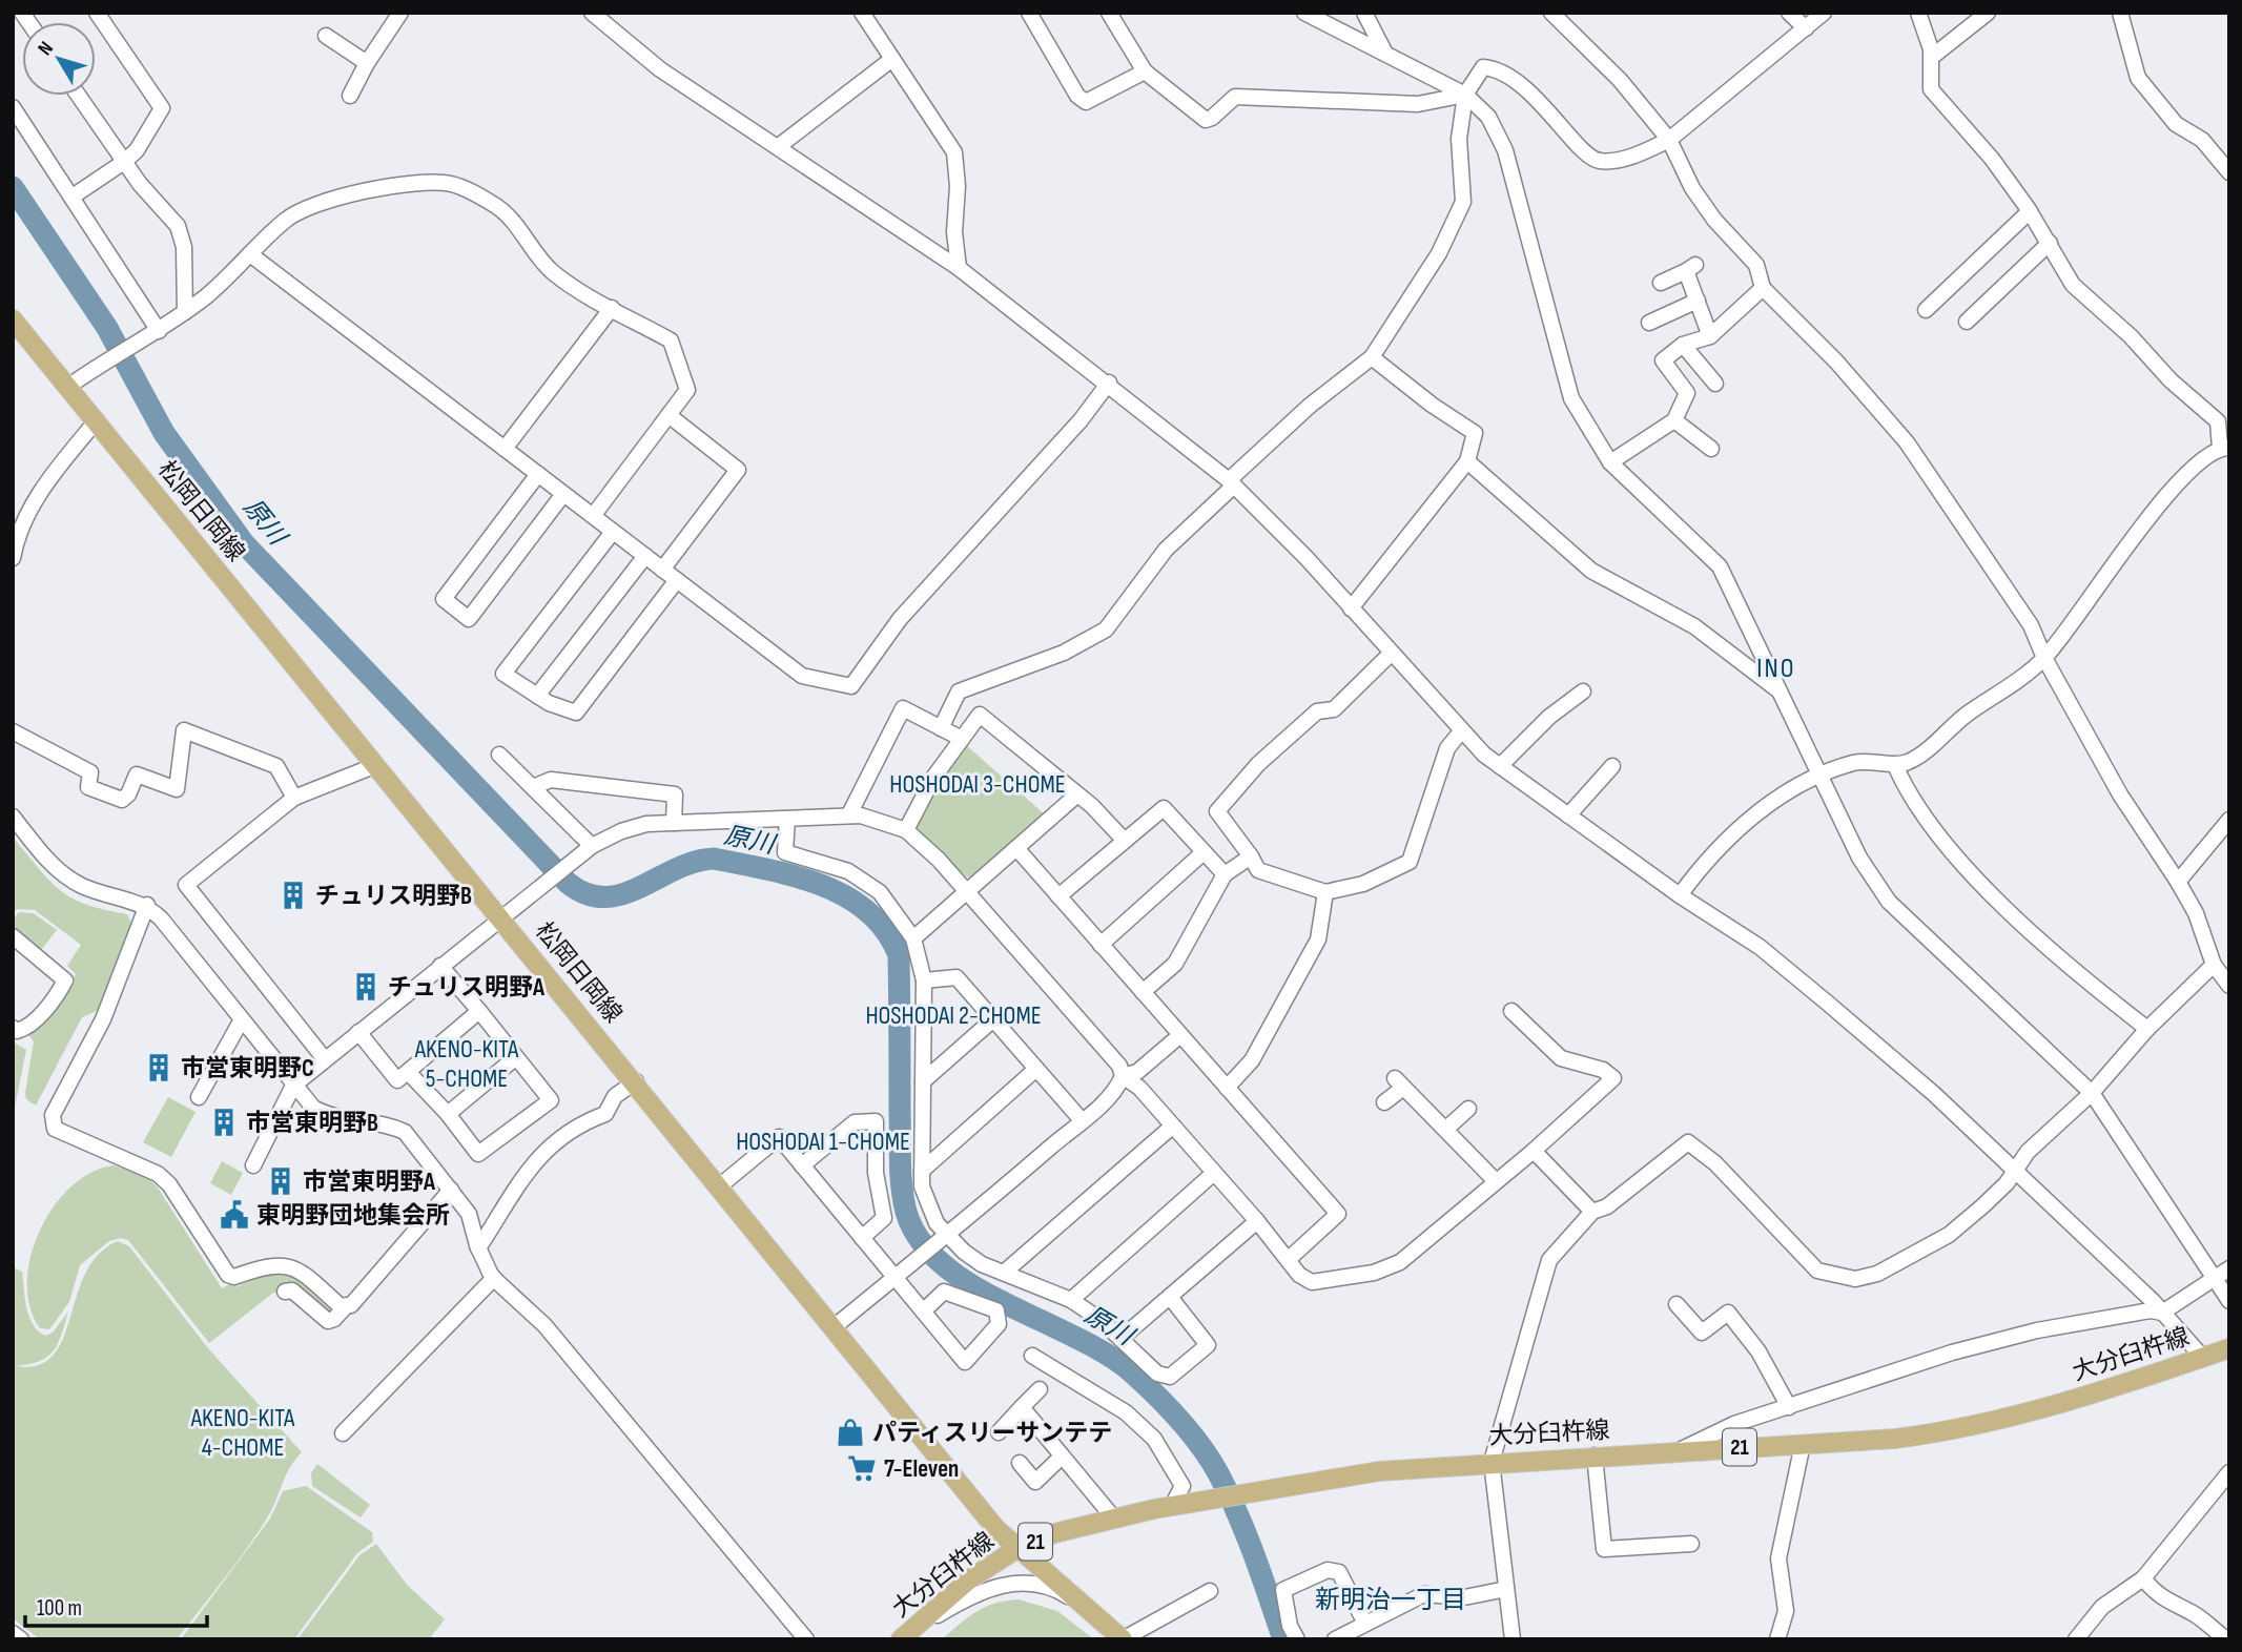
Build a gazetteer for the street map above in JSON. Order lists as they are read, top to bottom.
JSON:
{
  "streets": {
    "main road": ["松岡日岡線", "大分臼杵線", "21"]
  },
  "crossings": [
    ["松岡日岡線", "大分臼杵線"]
  ],
  "districts": [
    "INO",
    "HOSHODAI 3-CHOME",
    "HOSHODAI 2-CHOME",
    "AKENO-KITA 5-CHOME",
    "HOSHODAI 1-CHOME",
    "AKENO-KITA 4-CHOME",
    "新明治一丁目"
  ],
  "water": ["原川"],
  "places": {
    "building": [
      "チュリス明野B",
      "チュリス明野A",
      "市営東明野C",
      "市営東明野B",
      "市営東明野A"
    ],
    "public building": ["東明野団地集会所"],
    "shop": ["パティスリーサンテテ"],
    "supermarket": ["7-Eleven"]
  },
  "scale_bar": "100 m",
  "north": "top left"
}
